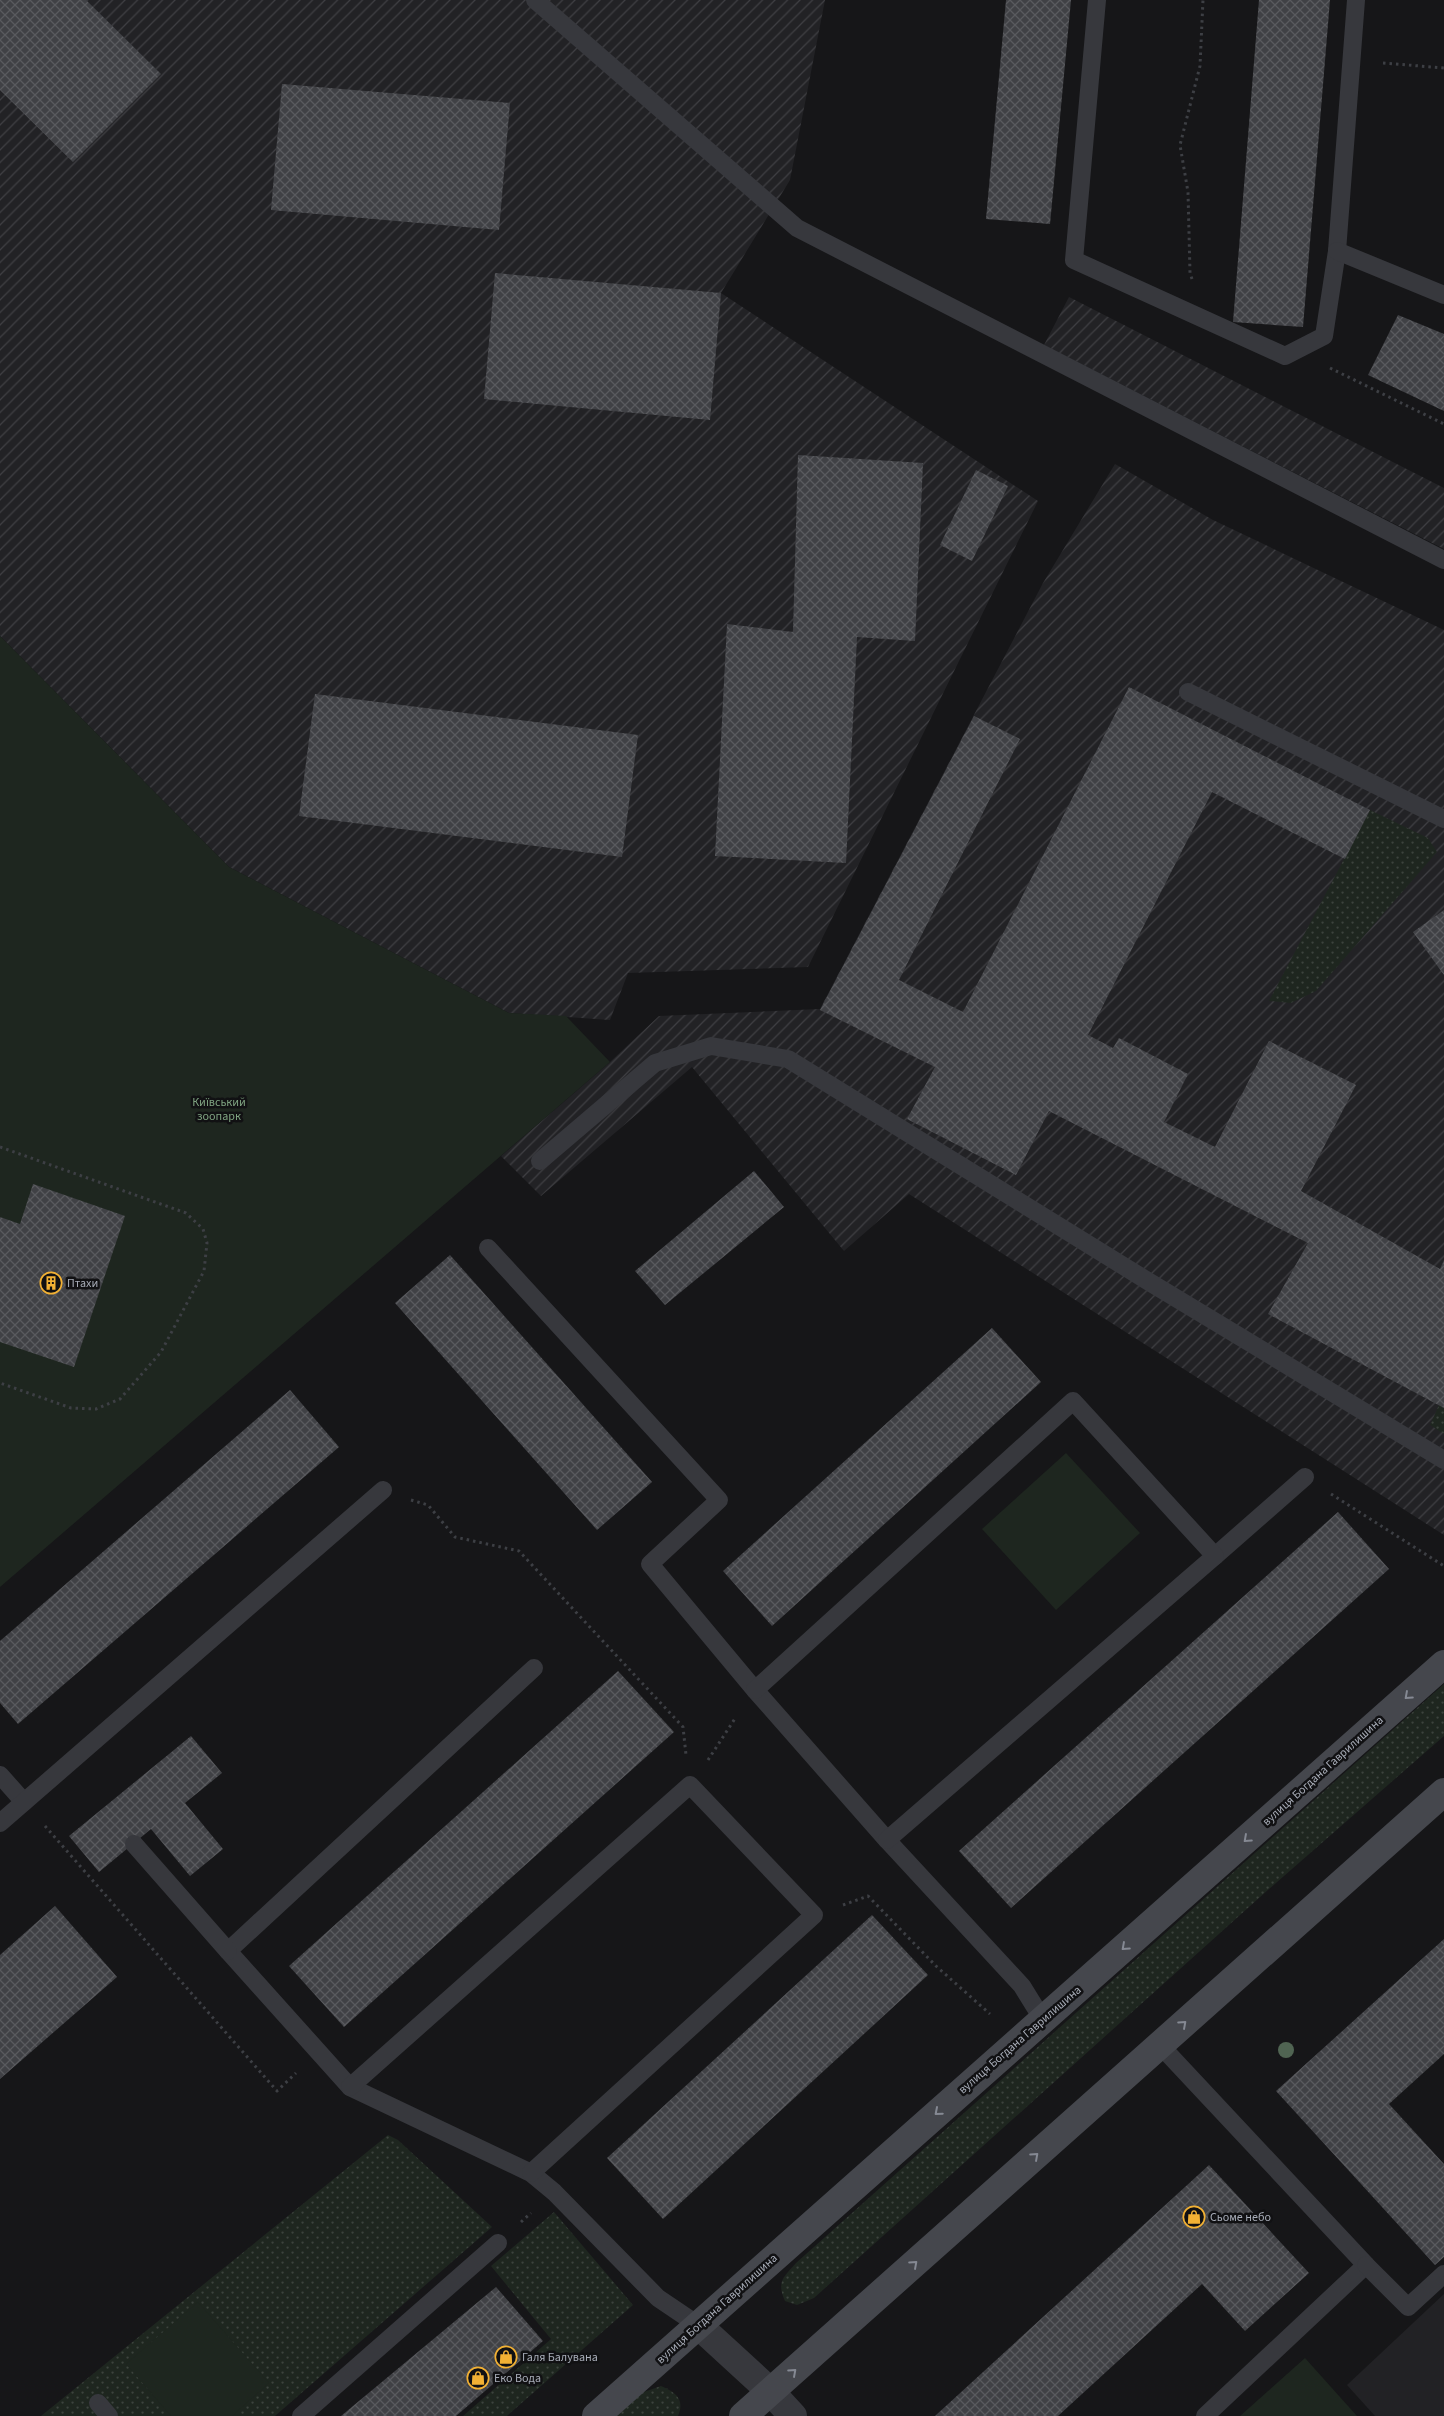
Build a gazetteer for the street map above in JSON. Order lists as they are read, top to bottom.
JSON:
{
  "streets": {
    "street": ["вулиця Богдана Гаврилишина"]
  },
  "parks": ["Київський зоопарк"],
  "places": {
    "building": ["Птахи"],
    "shop": ["Сьоме небо", "Галя Балувана", "Еко Вода"]
  }
}
